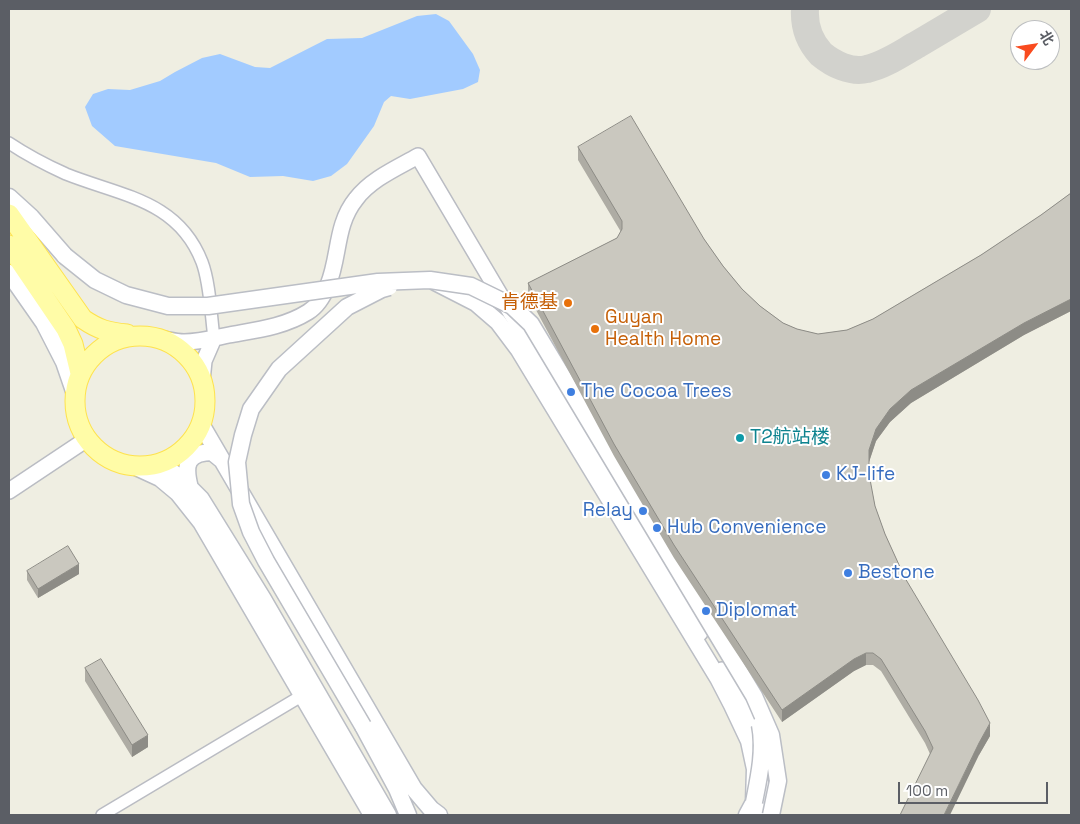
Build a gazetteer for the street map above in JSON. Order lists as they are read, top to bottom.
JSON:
{
  "places": [
    "肯德基",
    "Guyan Health Home",
    "The Cocoa Trees",
    "T2航站楼",
    "KJ-life",
    "Relay",
    "Hub Convenience",
    "Bestone",
    "Diplomat"
  ],
  "scale_bar": "100 m",
  "north": "top right"
}
